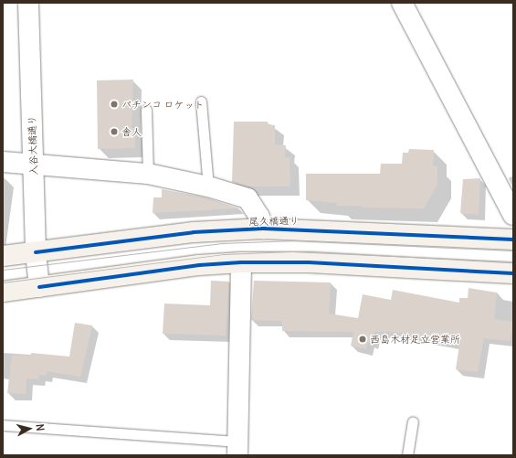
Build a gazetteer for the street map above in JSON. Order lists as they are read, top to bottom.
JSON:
{
  "streets": {
    "main road": ["尾久橋通り"],
    "street": ["入谷大橋通り"]
  },
  "crossings": [
    ["入谷大橋通り", "尾久橋通り"]
  ],
  "places": ["パチンコ ロケット", "舎人", "西島木材足立営業所"],
  "north": "right"
}
